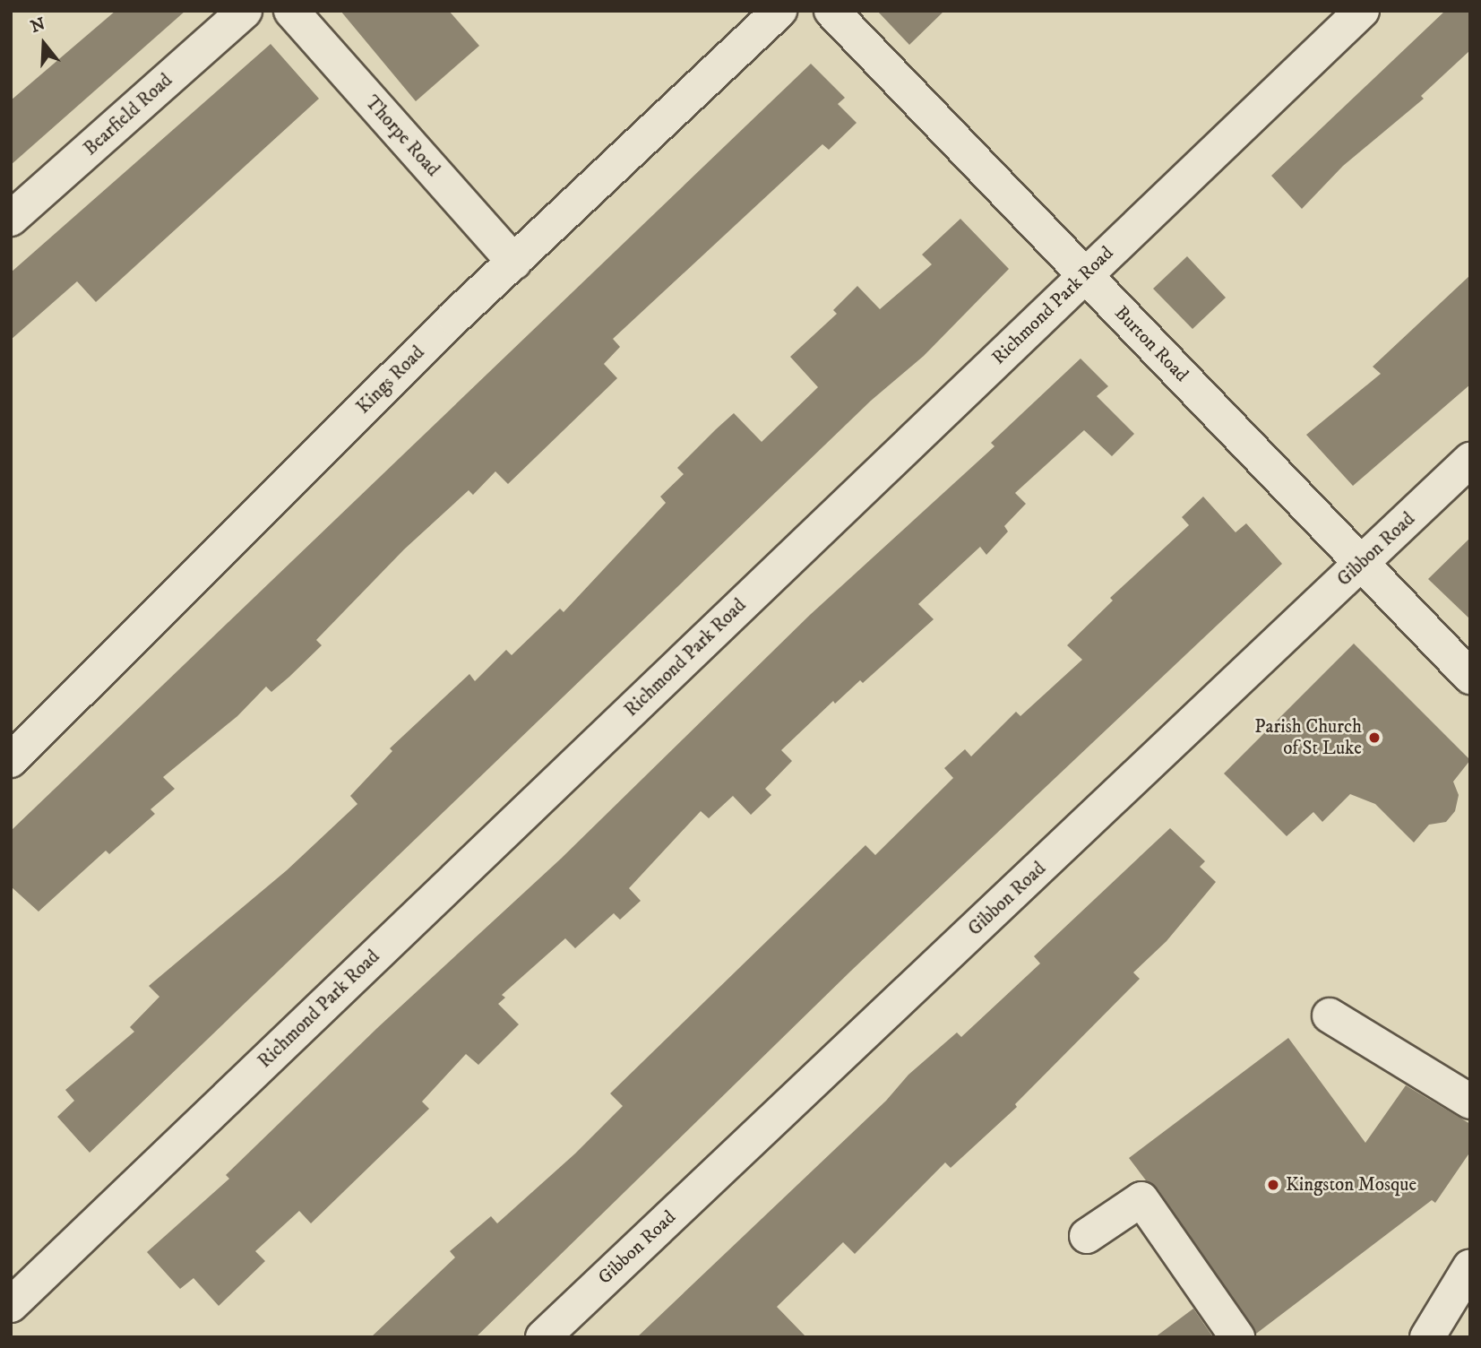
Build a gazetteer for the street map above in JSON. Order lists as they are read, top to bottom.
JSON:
{
  "streets": {
    "street": [
      "Bearfield Road",
      "Thorpe Road",
      "Richmond Park Road",
      "Burton Road",
      "Kings Road",
      "Gibbon Road"
    ]
  },
  "crossings": [
    ["Thorpe Road", "Kings Road"],
    ["Richmond Park Road", "Burton Road"],
    ["Burton Road", "Gibbon Road"]
  ],
  "places": ["Parish Church of St Luke", "Kingston Mosque"],
  "north": "top"
}
